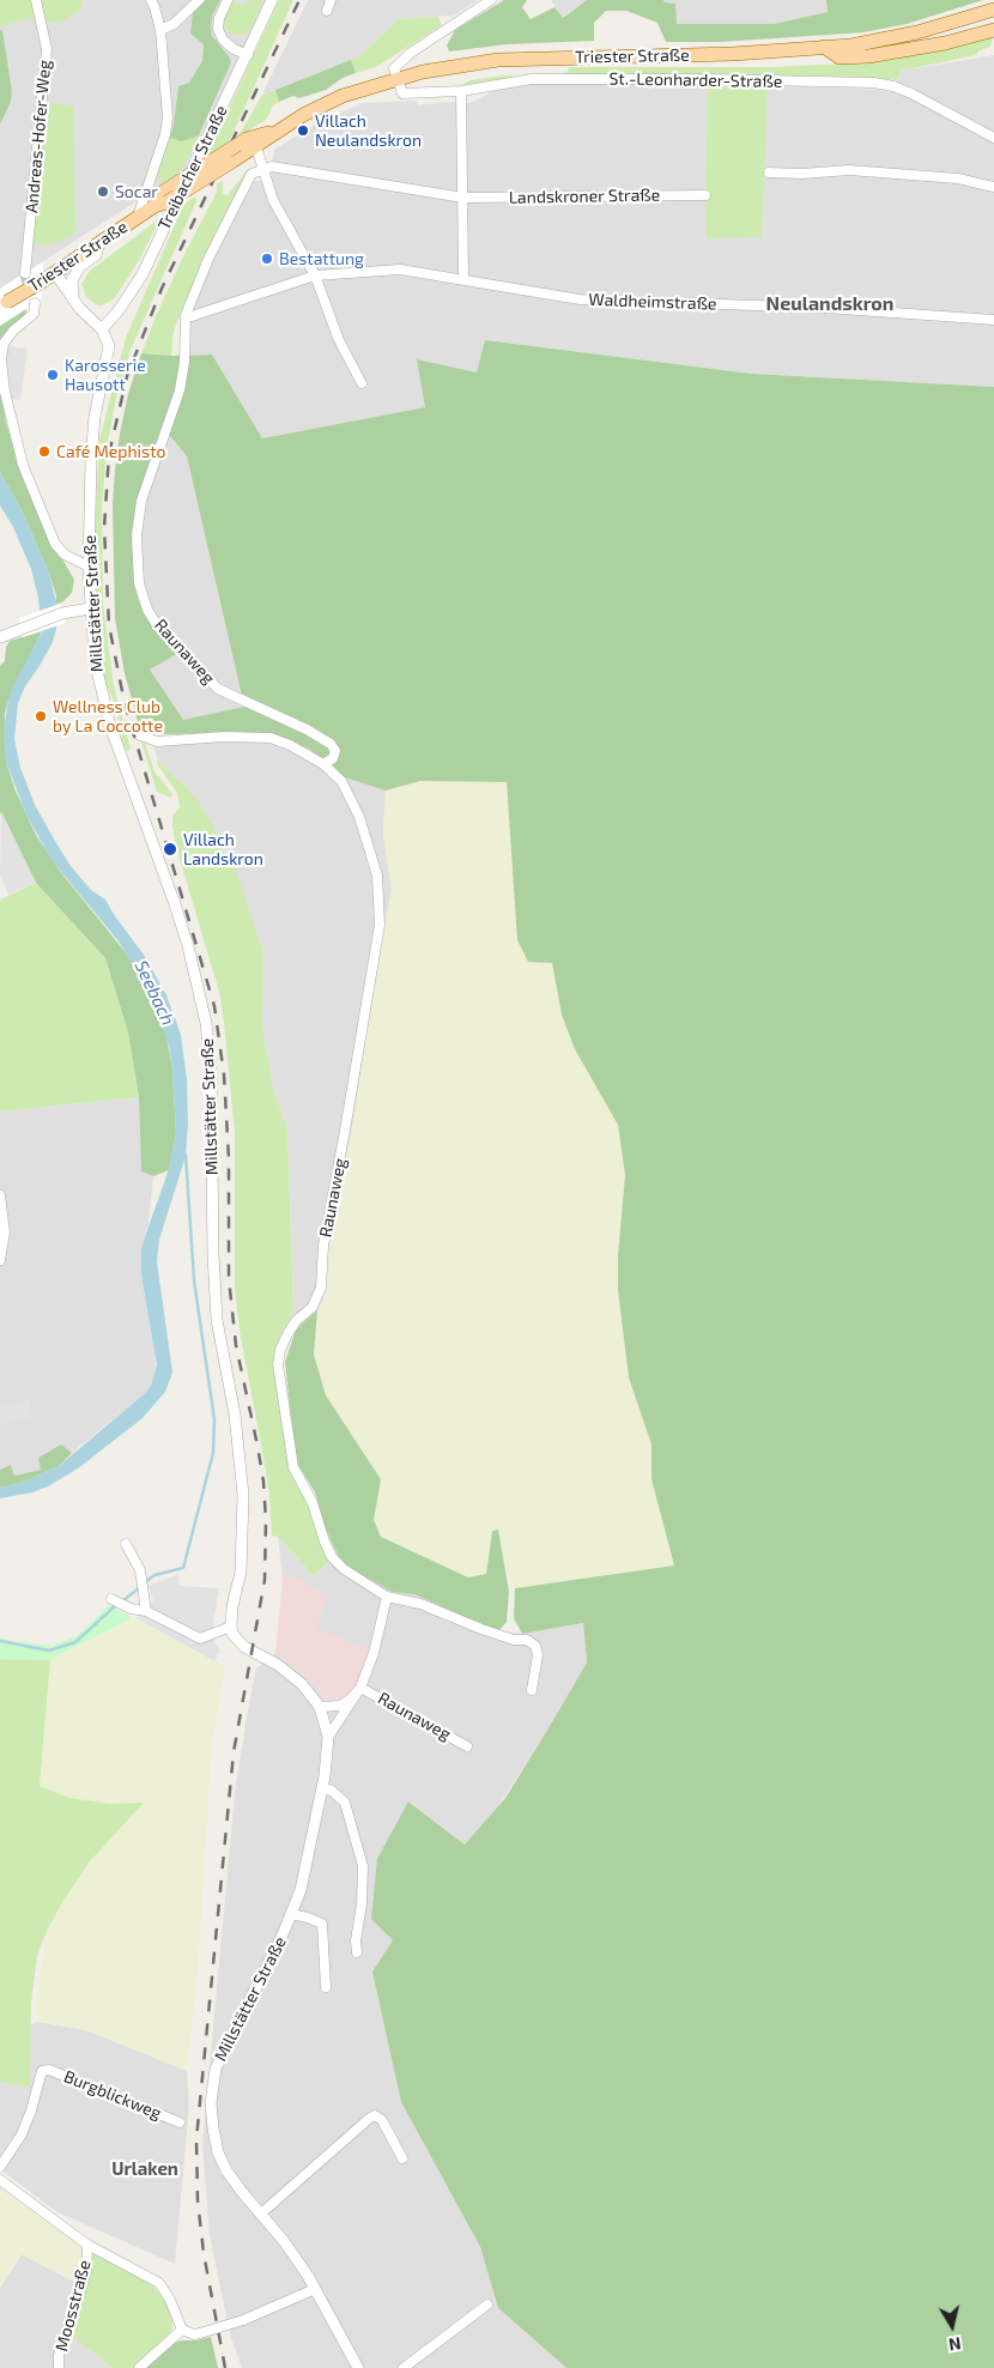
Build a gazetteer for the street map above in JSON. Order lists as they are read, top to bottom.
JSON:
{
  "streets": {
    "main road": ["Triester Straße"],
    "street": [
      "St.-Leonharder-Straße",
      "Andreas-Hofer-Weg",
      "Treibacher Straße",
      "Landskroner Straße",
      "Waldheimstraße",
      "Millstätter Straße",
      "Raunaweg",
      "Burgblickweg",
      "Moosstraße"
    ]
  },
  "crossings": [
    ["Triester Straße", "St.-Leonharder-Straße"],
    ["Treibacher Straße", "Millstätter Straße"],
    ["Landskroner Straße", "Raunaweg"],
    ["Waldheimstraße", "Raunaweg"],
    ["Millstätter Straße", "Raunaweg"]
  ],
  "districts": ["Neulandskron", "Urlaken"],
  "water": ["Seebach"],
  "places": [
    "Villach Neulandskron",
    "Socar",
    "Bestattung",
    "Karosserie Hausott",
    "Café Mephisto",
    "Wellness Club by La Coccotte",
    "Villach Landskron"
  ],
  "north": "bottom"
}
